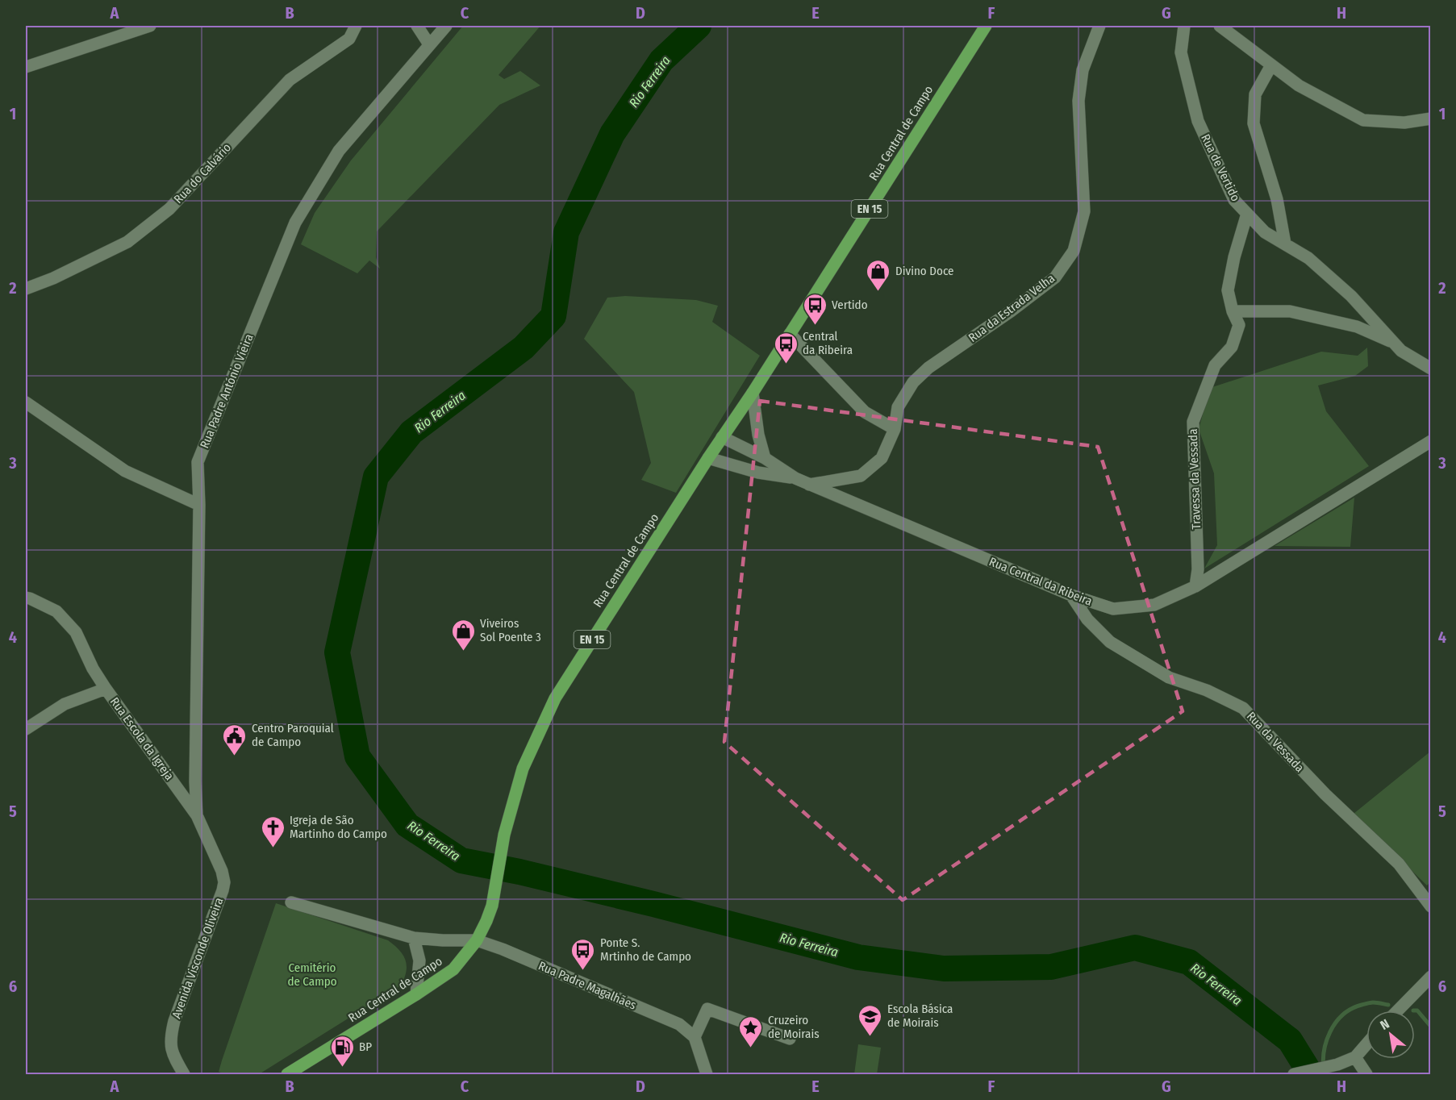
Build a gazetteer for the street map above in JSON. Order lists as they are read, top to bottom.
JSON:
{
  "streets": {
    "main road": ["Rua Central de Campo", "EN 15"],
    "street": [
      "Rua de Vertido",
      "Rua do Calvário",
      "Rua da Estrada Velha",
      "Rua Padre António Vieira",
      "Travessa da Vessada",
      "Rua Central da Ribeira",
      "Rua Escola da Igreja",
      "Rua da Vessada",
      "Avenida Visconde Oliveira",
      "Rua Padre Magalhães"
    ]
  },
  "crossings": [
    ["Rua Central de Campo", "Rua Central da Ribeira"],
    ["Rua Central de Campo", "Rua Padre Magalhães"],
    ["Rua de Vertido", "Travessa da Vessada"],
    ["Rua da Estrada Velha", "Rua Central da Ribeira"],
    ["Rua Padre António Vieira", "Rua Escola da Igreja"],
    ["Rua Padre António Vieira", "Avenida Visconde Oliveira"],
    ["Travessa da Vessada", "Rua Central da Ribeira"],
    ["Rua Central da Ribeira", "Rua da Vessada"],
    ["Rua Escola da Igreja", "Avenida Visconde Oliveira"]
  ],
  "water": ["Rio Ferreira"],
  "parks": ["Cemitério de Campo"],
  "places": {
    "shop": ["Divino Doce", "Viveiros Sol Poente 3"],
    "bus stop": ["Vertido", "Central da Ribeira", "Ponte S. Mrtinho de Campo"],
    "public building": ["Centro Paroquial de Campo"],
    "church": ["Igreja de São Martinho do Campo"],
    "school or university": ["Escola Básica de Moirais"],
    "place": ["Cruzeiro de Moirais"],
    "fuel station": ["BP"]
  },
  "north": "top left",
  "grid": {
    "columns": [
      "A",
      "B",
      "C",
      "D",
      "E",
      "F",
      "G",
      "H"
    ],
    "rows": [
      "1",
      "2",
      "3",
      "4",
      "5",
      "6"
    ]
  }
}
